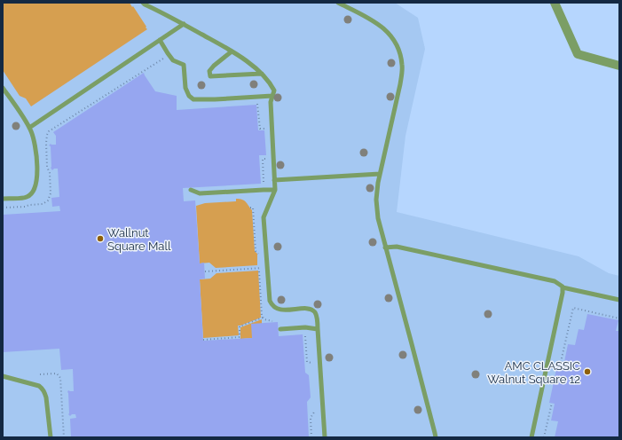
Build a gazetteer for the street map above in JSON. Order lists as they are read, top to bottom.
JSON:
{
  "places": ["Wallnut Square Mall", "AMC CLASSIC Walnut Square 12"]
}
